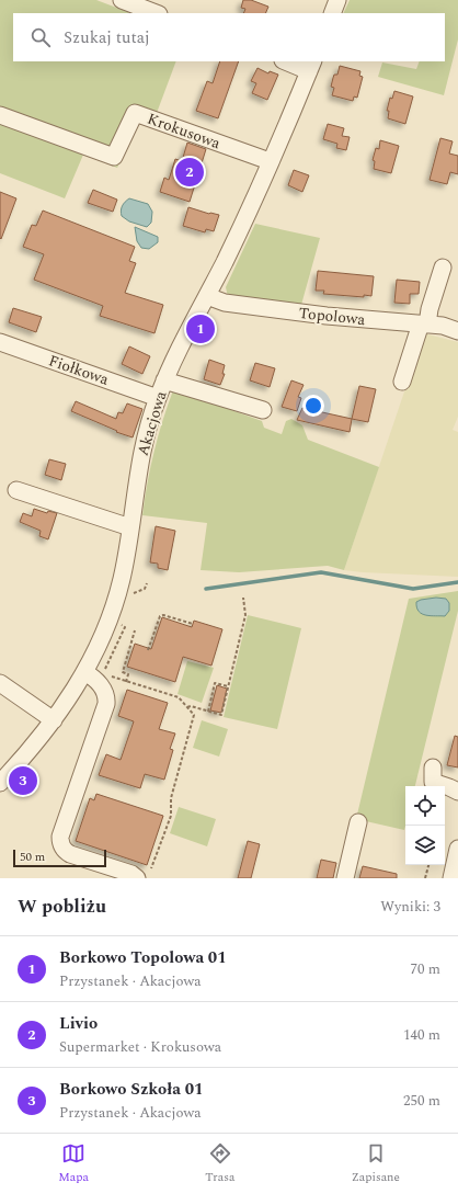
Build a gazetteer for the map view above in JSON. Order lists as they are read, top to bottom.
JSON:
{
  "streets": {
    "street": [
      "Krokusowa",
      "Topolowa",
      "Fiołkowa",
      "Akacjowa"
    ]
  },
  "crossings": [
    ["Krokusowa", "Akacjowa"],
    ["Topolowa", "Akacjowa"],
    ["Fiołkowa", "Akacjowa"]
  ],
  "scale_bar": "50 m",
  "page": {
    "search": "Szukaj tutaj",
    "pins": ["2", "1", "3"],
    "scale": "50 m",
    "heading": ["W pobliżu", "Wyniki: 3"],
    "list": [
      {
        "mark": "1",
        "name": "Borkowo Topolowa 01",
        "note": "Przystanek · Akacjowa",
        "value": "70 m"
      },
      {
        "mark": "2",
        "name": "Livio",
        "note": "Supermarket · Krokusowa",
        "value": "140 m"
      },
      {
        "mark": "3",
        "name": "Borkowo Szkoła 01",
        "note": "Przystanek · Akacjowa",
        "value": "250 m"
      }
    ],
    "nav": ["Mapa", "Trasa", "Zapisane"]
  }
}
